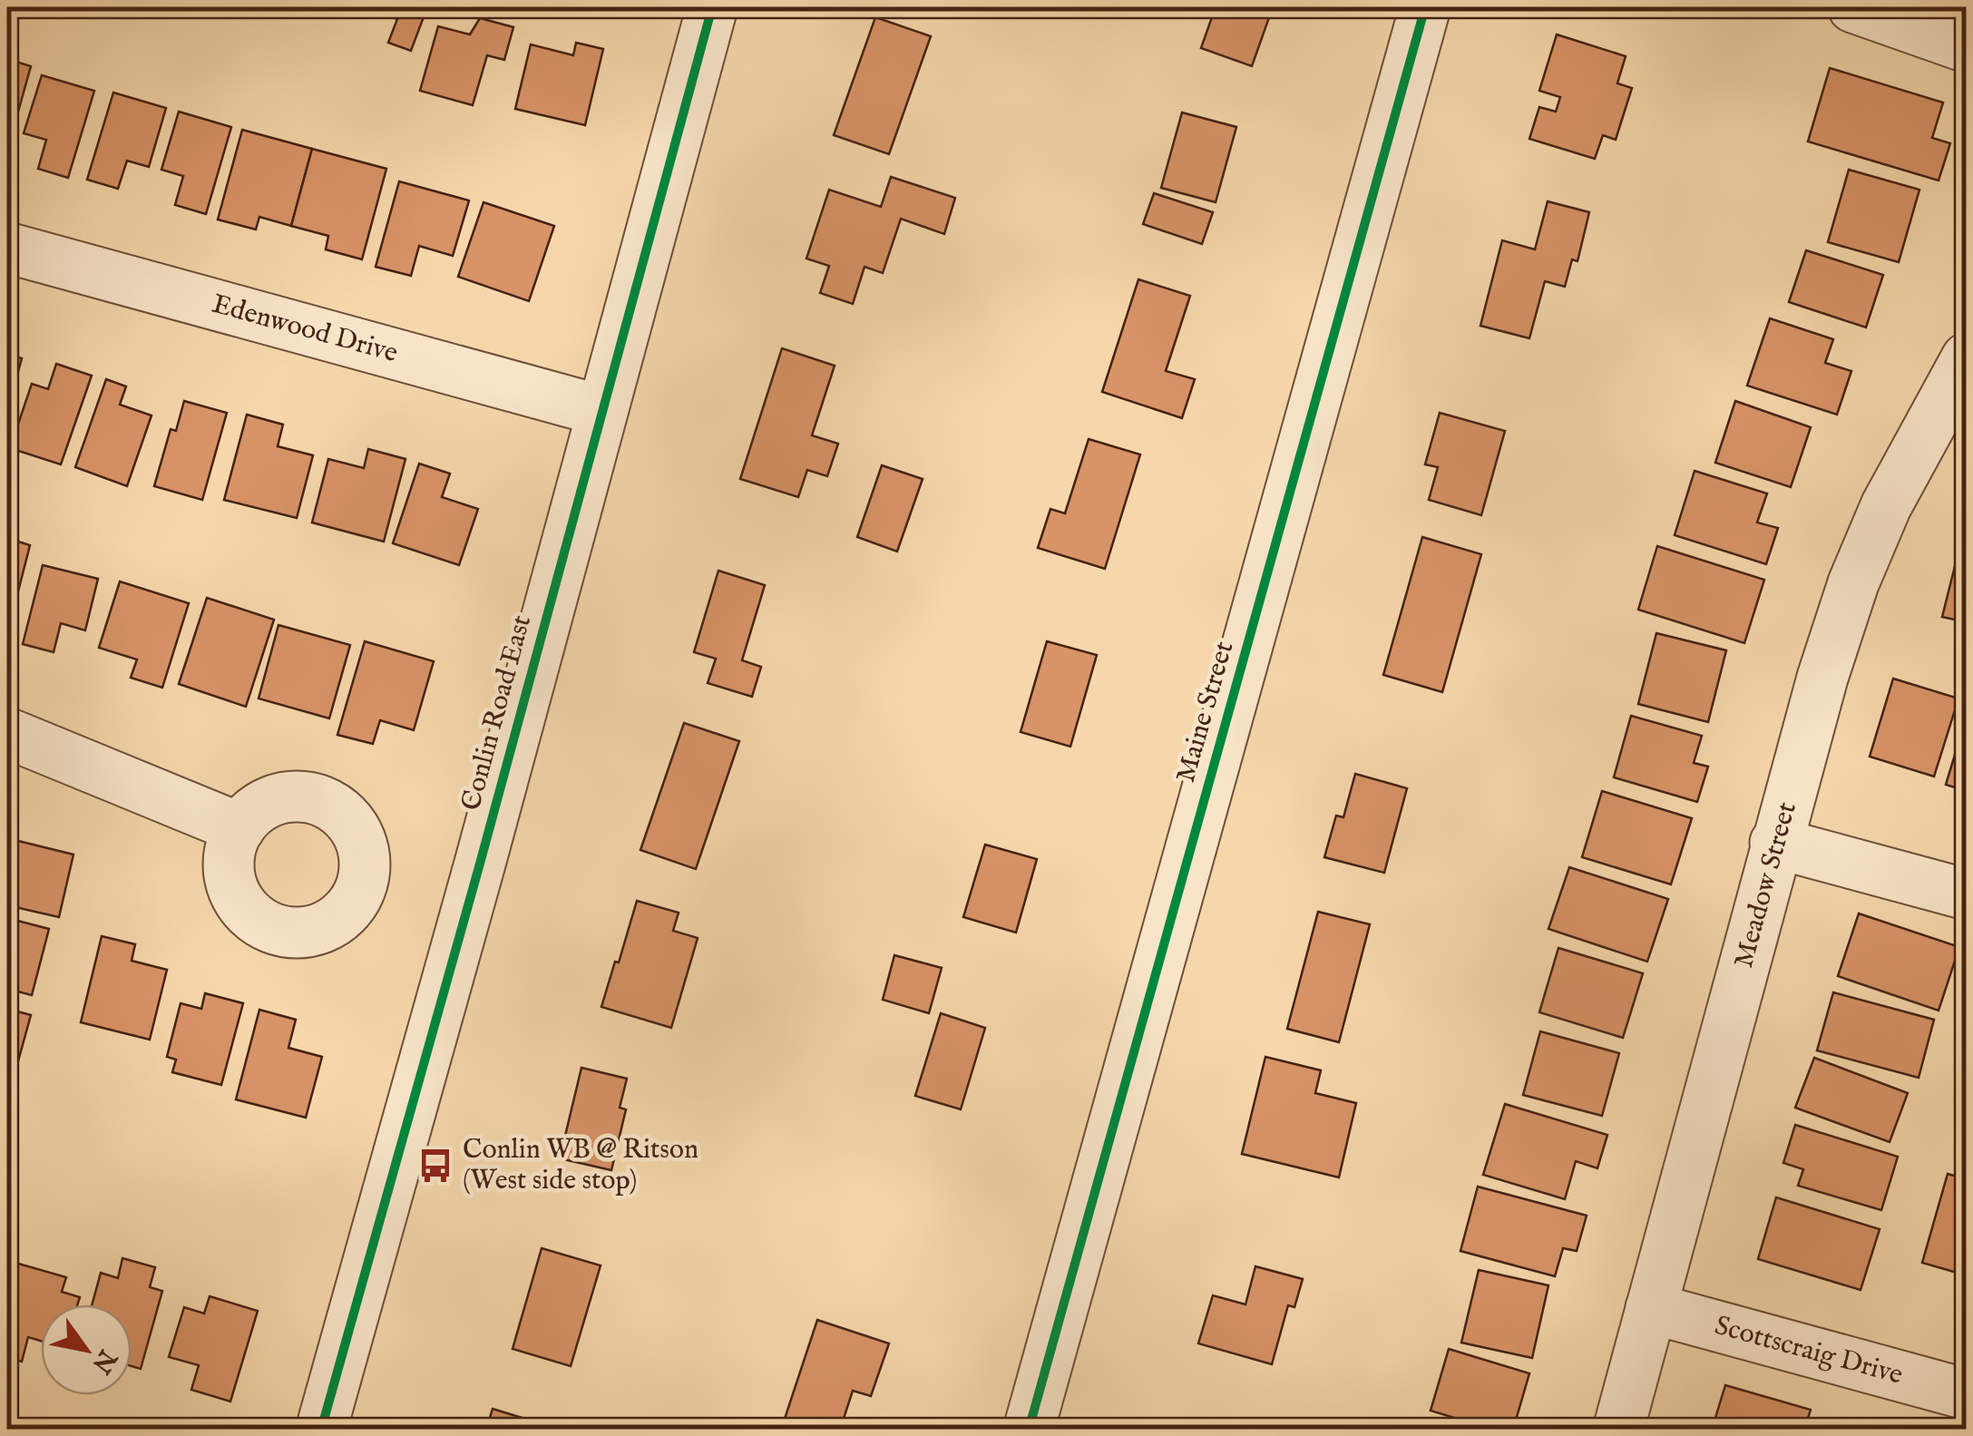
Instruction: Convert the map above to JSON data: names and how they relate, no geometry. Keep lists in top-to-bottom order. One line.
{"streets":{"street":["Edenwood Drive","Maine Street","Conlin Road East","Meadow Street","Scottscraig Drive"]},"crossings":[["Edenwood Drive","Conlin Road East"],["Meadow Street","Scottscraig Drive"]],"places":{"bus stop":["Conlin WB @ Ritson (West side stop)"]},"north":"bottom right"}
